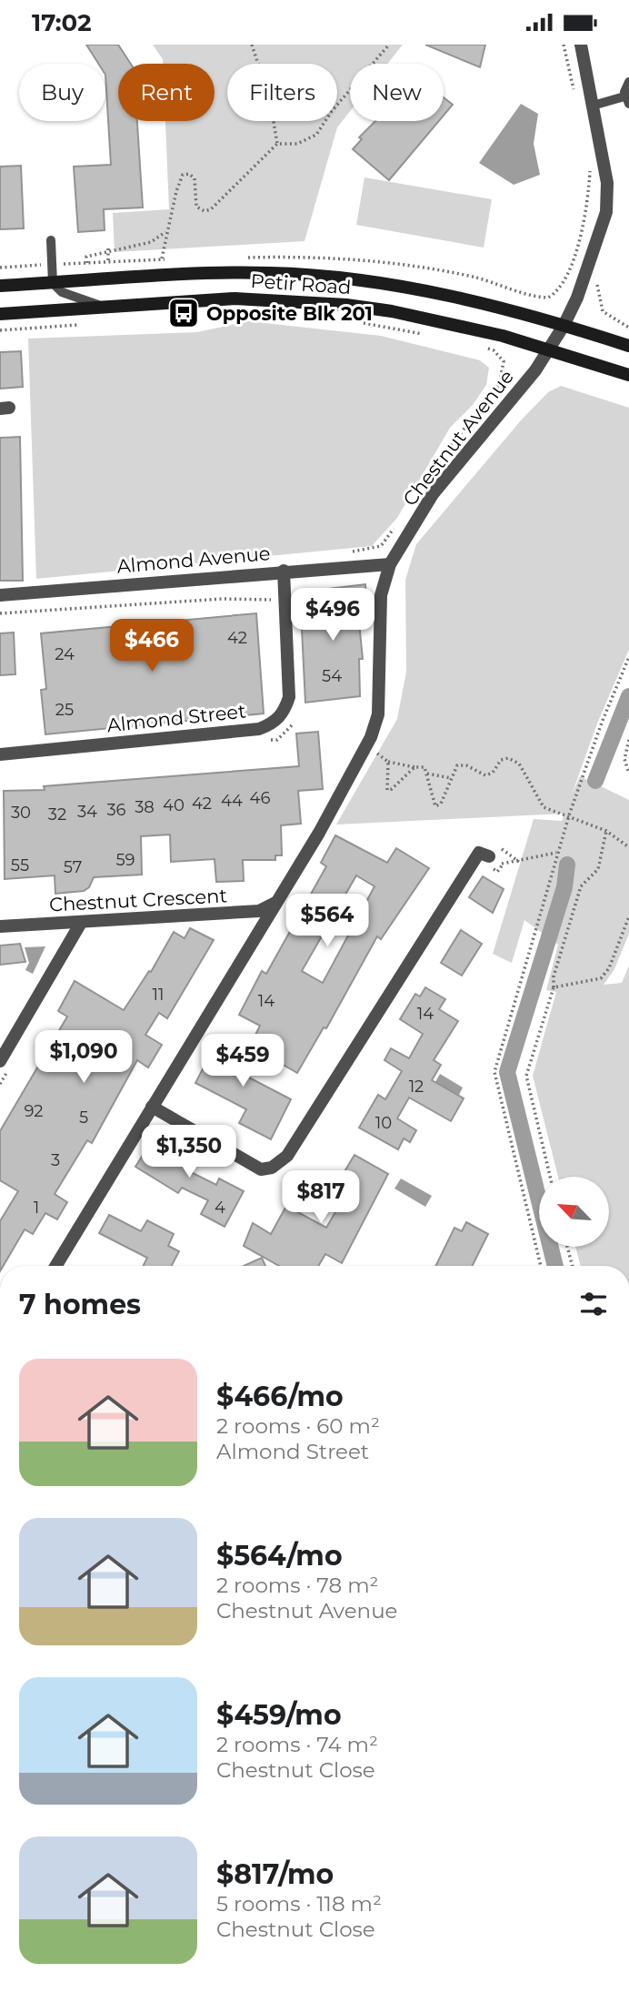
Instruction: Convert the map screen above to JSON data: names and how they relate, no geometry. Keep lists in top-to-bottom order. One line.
{"streets":{"main road":["Petir Road"],"street":["Chestnut Avenue","Almond Avenue","Almond Street","Chestnut Crescent"]},"crossings":[["Petir Road","Chestnut Avenue"],["Chestnut Avenue","Almond Avenue"],["Chestnut Avenue","Chestnut Crescent"],["Almond Avenue","Almond Street"]],"places":{"bus stop":["Opposite Blk 201"]},"house_numbers":["42","24","54","25","46","44","42","40","38","36","34","30","32","59","55","57","11","14","14","12","92","5","10","3","1","4"],"north":"top left","page":{"status":"17:02","chip":["Buy","Rent","Filters","New"],"price":["$496","$466","$564","$1,090","$459","$1,350","$817"],"heading":"7 homes","list":[{"name":"$466/mo","note":"2 rooms · 60 m² · Almond Street"},{"name":"$564/mo","note":"2 rooms · 78 m² · Chestnut Avenue"},{"name":"$459/mo","note":"2 rooms · 74 m² · Chestnut Close"},{"name":"$817/mo","note":"5 rooms · 118 m² · Chestnut Close"}]}}
